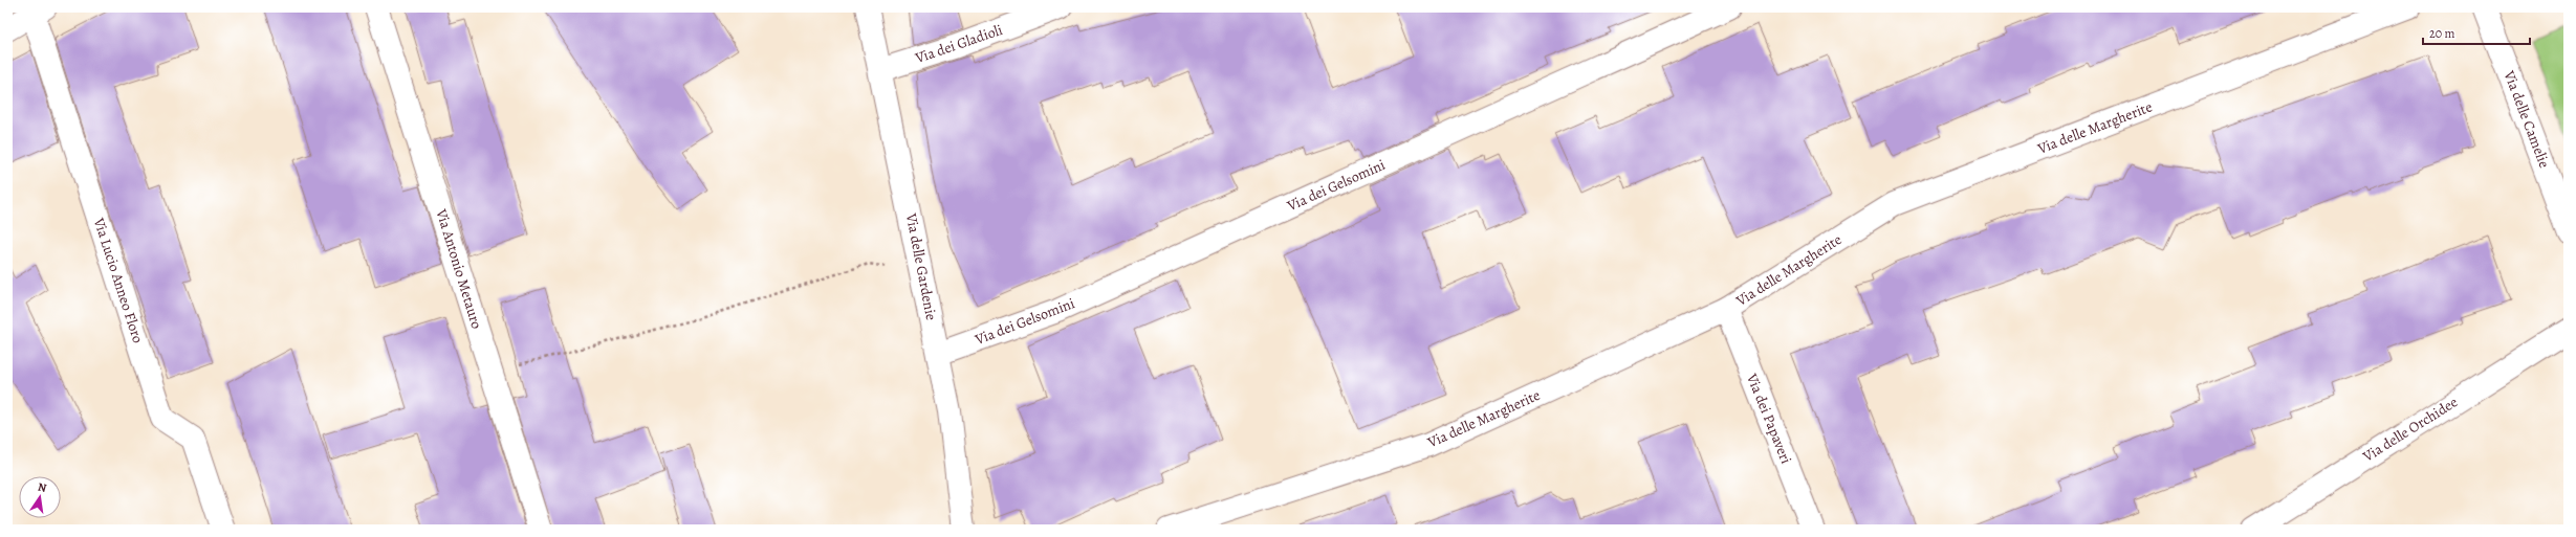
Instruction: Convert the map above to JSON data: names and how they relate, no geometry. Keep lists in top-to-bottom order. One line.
{"streets":{"street":["Via dei Gladioli","Via delle Camelie","Via delle Margherite","Via dei Gelsomini","Via delle Gardenie","Via Antonio Metauro","Via Lucio Anneo Floro","Via dei Papaveri","Via delle Orchidee"]},"crossings":[["Via dei Gladioli","Via delle Gardenie"],["Via delle Margherite","Via dei Papaveri"],["Via dei Gelsomini","Via delle Gardenie"]],"scale_bar":"20 m","north":"top"}
